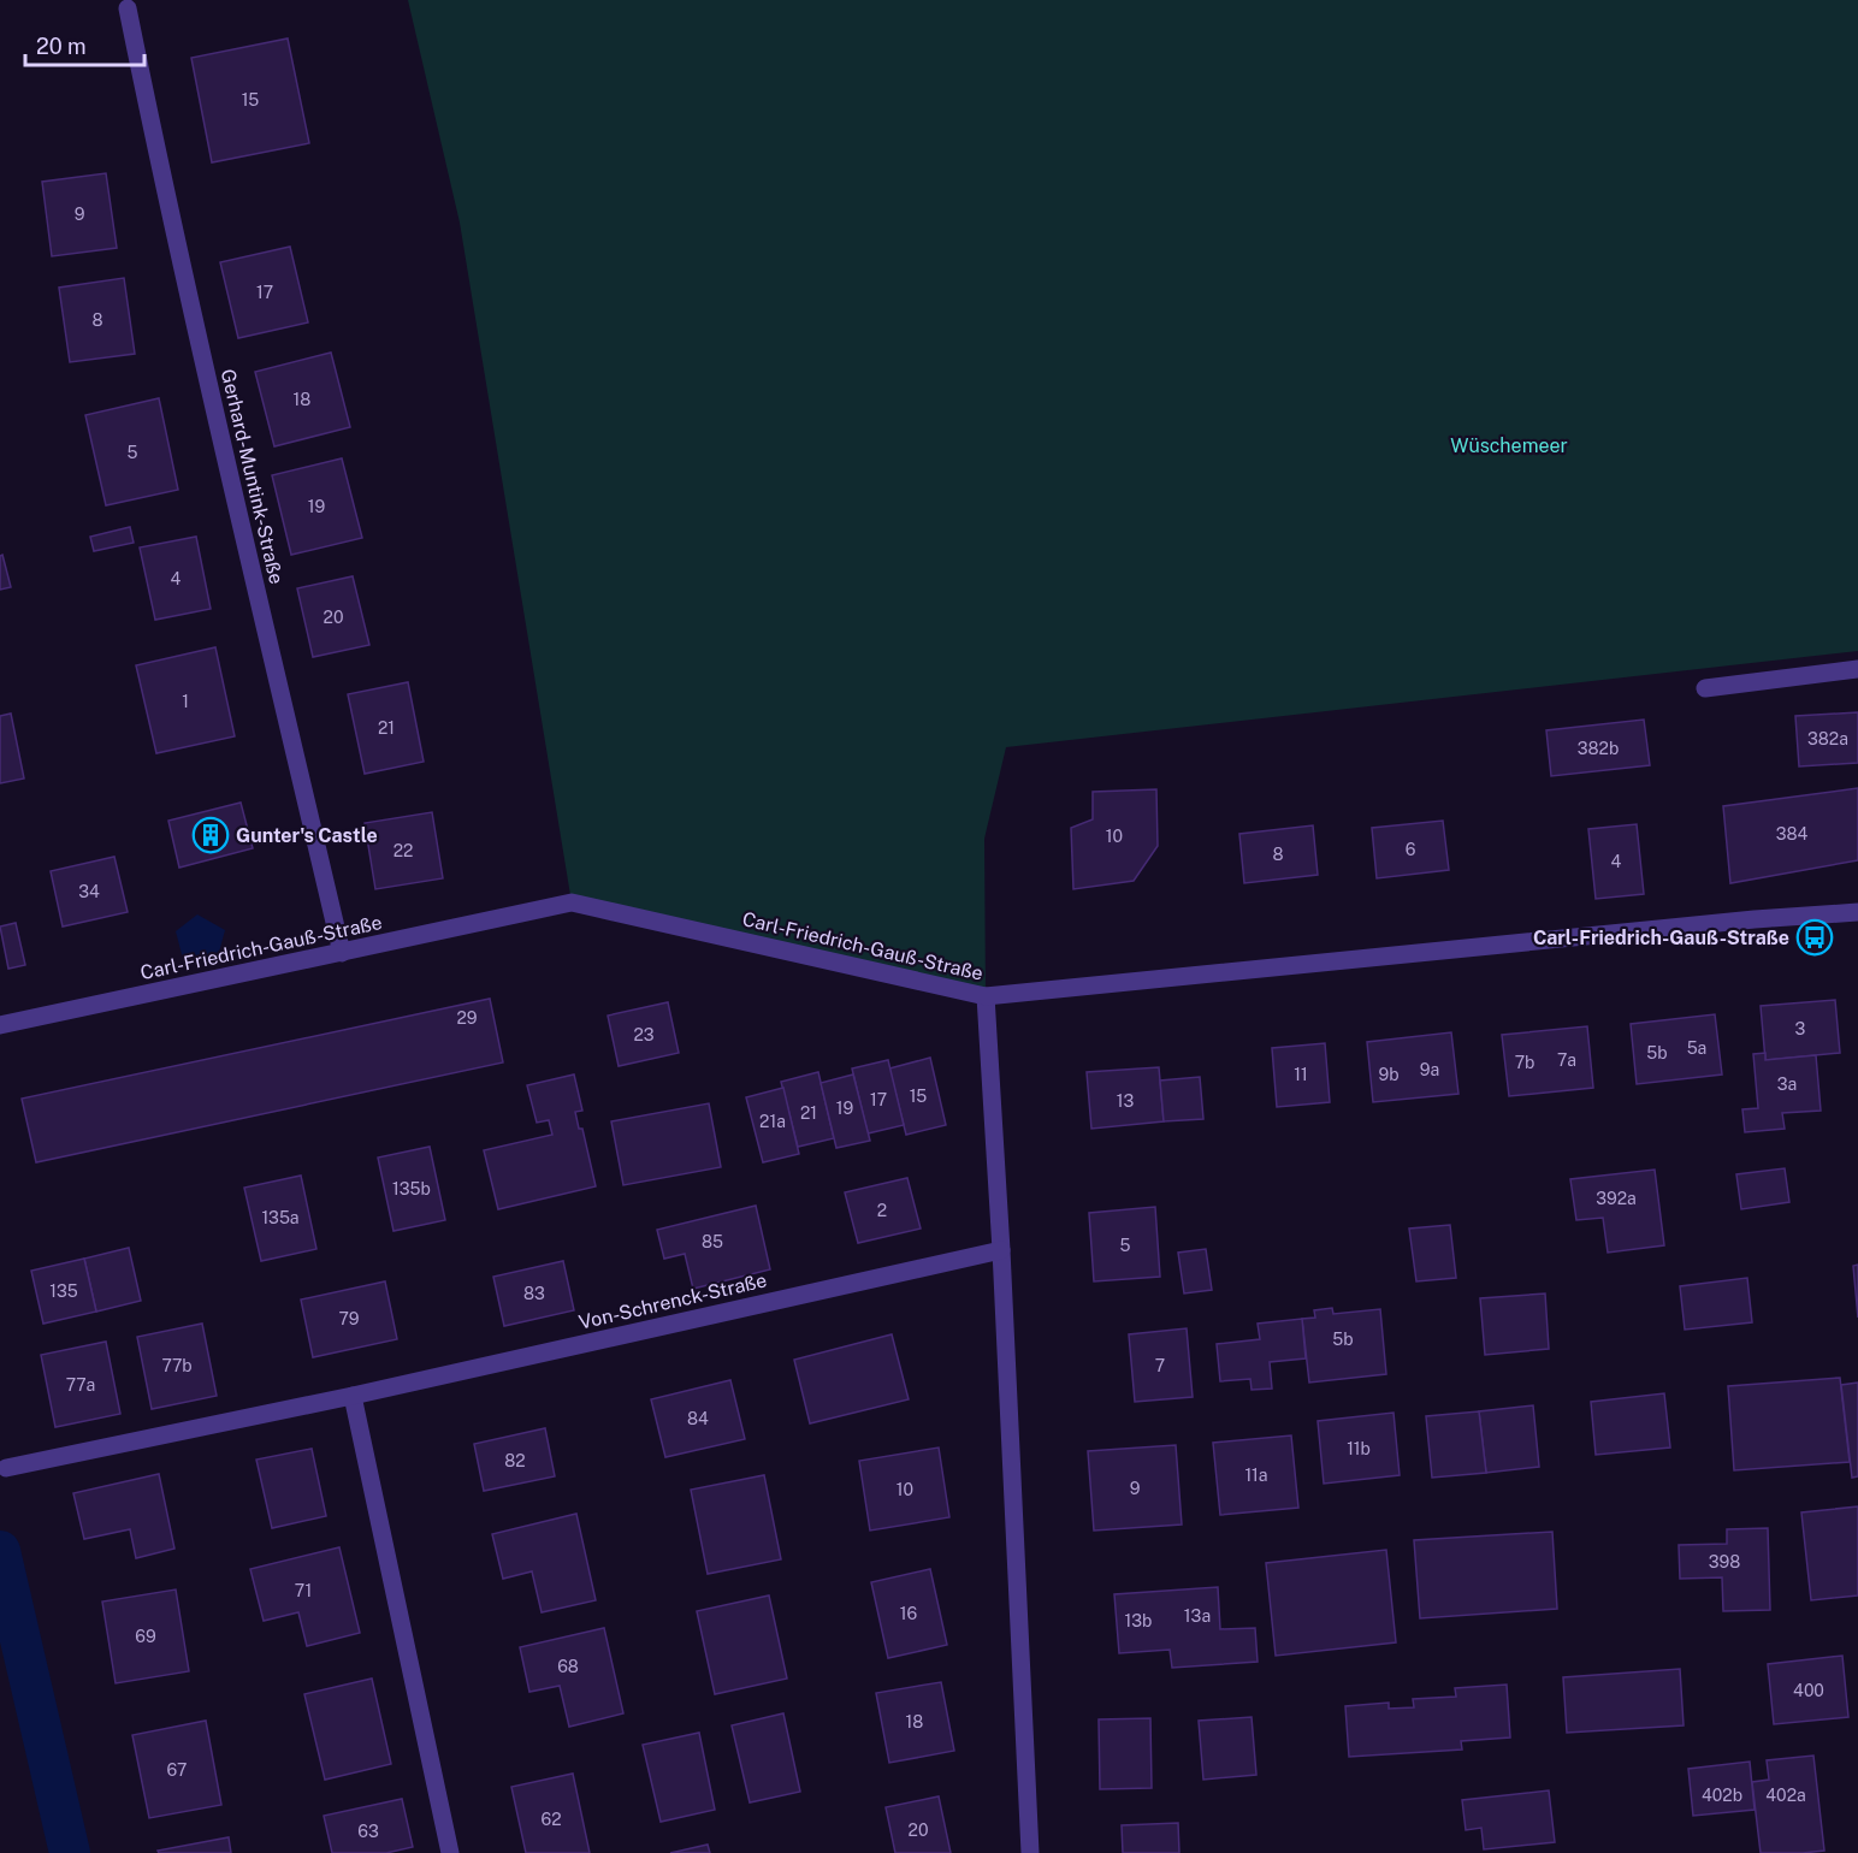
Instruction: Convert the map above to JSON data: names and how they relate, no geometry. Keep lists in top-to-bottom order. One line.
{"streets":{"street":["Gerhard-Muntink-Straße","Carl-Friedrich-Gauß-Straße","Von-Schrenck-Straße"]},"crossings":[["Gerhard-Muntink-Straße","Carl-Friedrich-Gauß-Straße"]],"parks":["Wüschemeer"],"places":{"building":["Gunter's Castle"],"bus stop":["Carl-Friedrich-Gauß-Straße"]},"house_numbers":["15","9","17","8","18","5","19","4","20","1","21","382a","382b","384","10","6","22","8","4","34","29","3","23","5a","5b","7a","7b","9a","11","9b","3a","15","17","13","19","21","21a","135b","392a","2","135a","85","5","135","83","79","5b","77b","7","77a","84","11b","82","11a","9","10","398","71","16","13a","13b","69","68","400","18","67","402b","402a","62","20","63"],"scale_bar":"20 m"}
